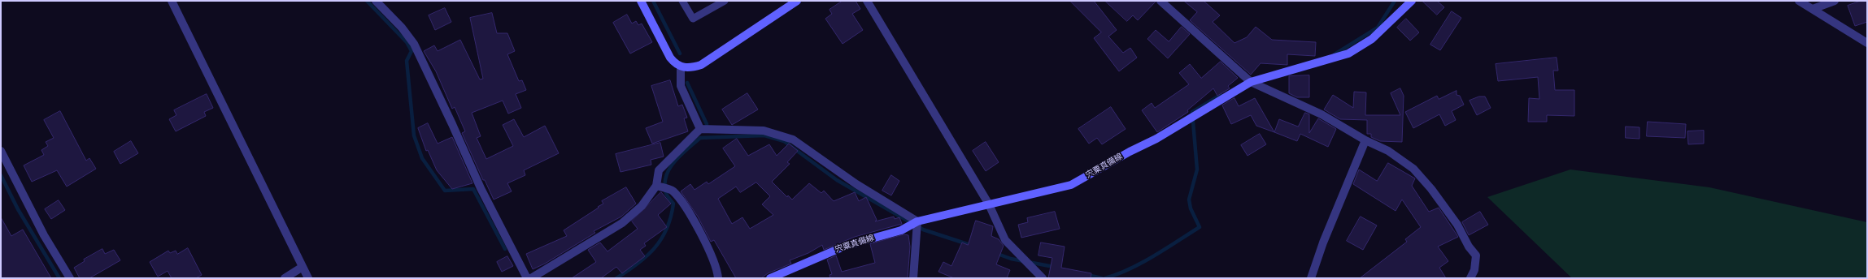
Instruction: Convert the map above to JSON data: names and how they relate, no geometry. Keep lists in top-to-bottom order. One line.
{"streets":{"main road":["宍粟真備線"]}}
